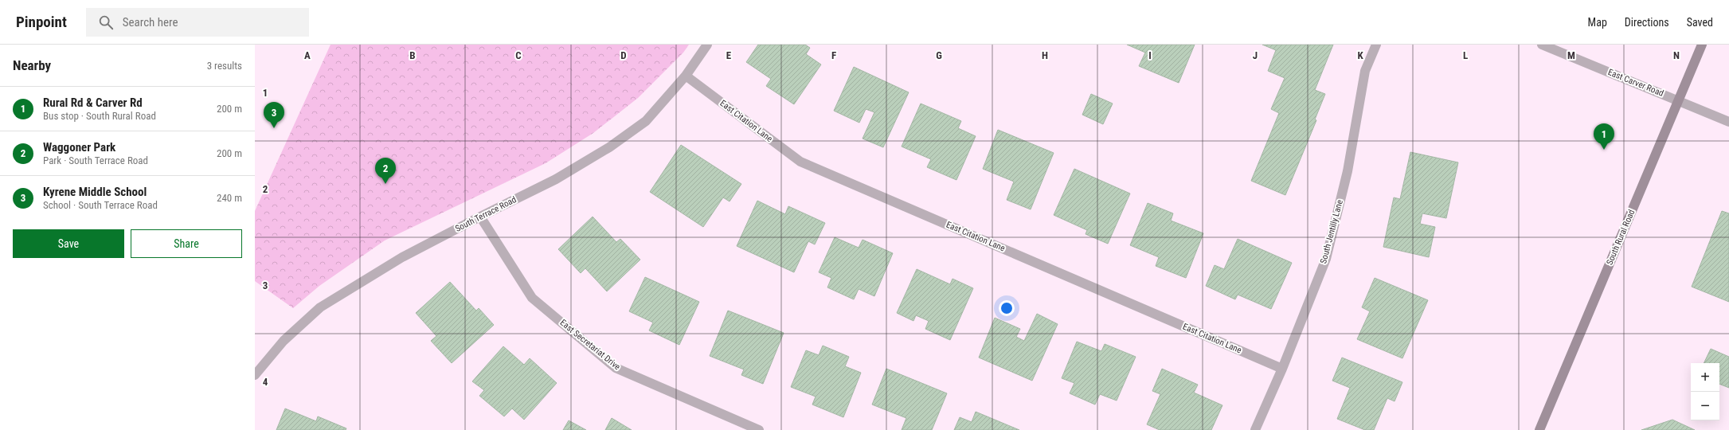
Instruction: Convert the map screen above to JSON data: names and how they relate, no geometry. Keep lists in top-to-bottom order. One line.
{"streets":{"main road":["South Rural Road"],"street":["East Carver Road","East Citation Lane","South Terrace Road","South Jentilly Lane","East Secretariat Drive"]},"crossings":[["East Carver Road","South Rural Road"],["East Citation Lane","South Terrace Road"],["East Citation Lane","South Jentilly Lane"],["South Terrace Road","East Secretariat Drive"]],"page":{"header":"Pinpoint","search":"Search here","nav":["Map","Directions","Saved"],"heading":["Nearby","3 results"],"list":[{"mark":"1","name":"Rural Rd & Carver Rd","note":"Bus stop · South Rural Road","value":"200 m"},{"mark":"2","name":"Waggoner Park","note":"Park · South Terrace Road","value":"200 m"},{"mark":"3","name":"Kyrene Middle School","note":"School · South Terrace Road","value":"240 m"}],"pins":["3","1","2"],"buttons":["Save","Share"],"map_buttons":["+","−"]},"grid":{"columns":["A","B","C","D","E","F","G","H","I","J","K","L","M","N"],"rows":["1","2","3","4"]}}
